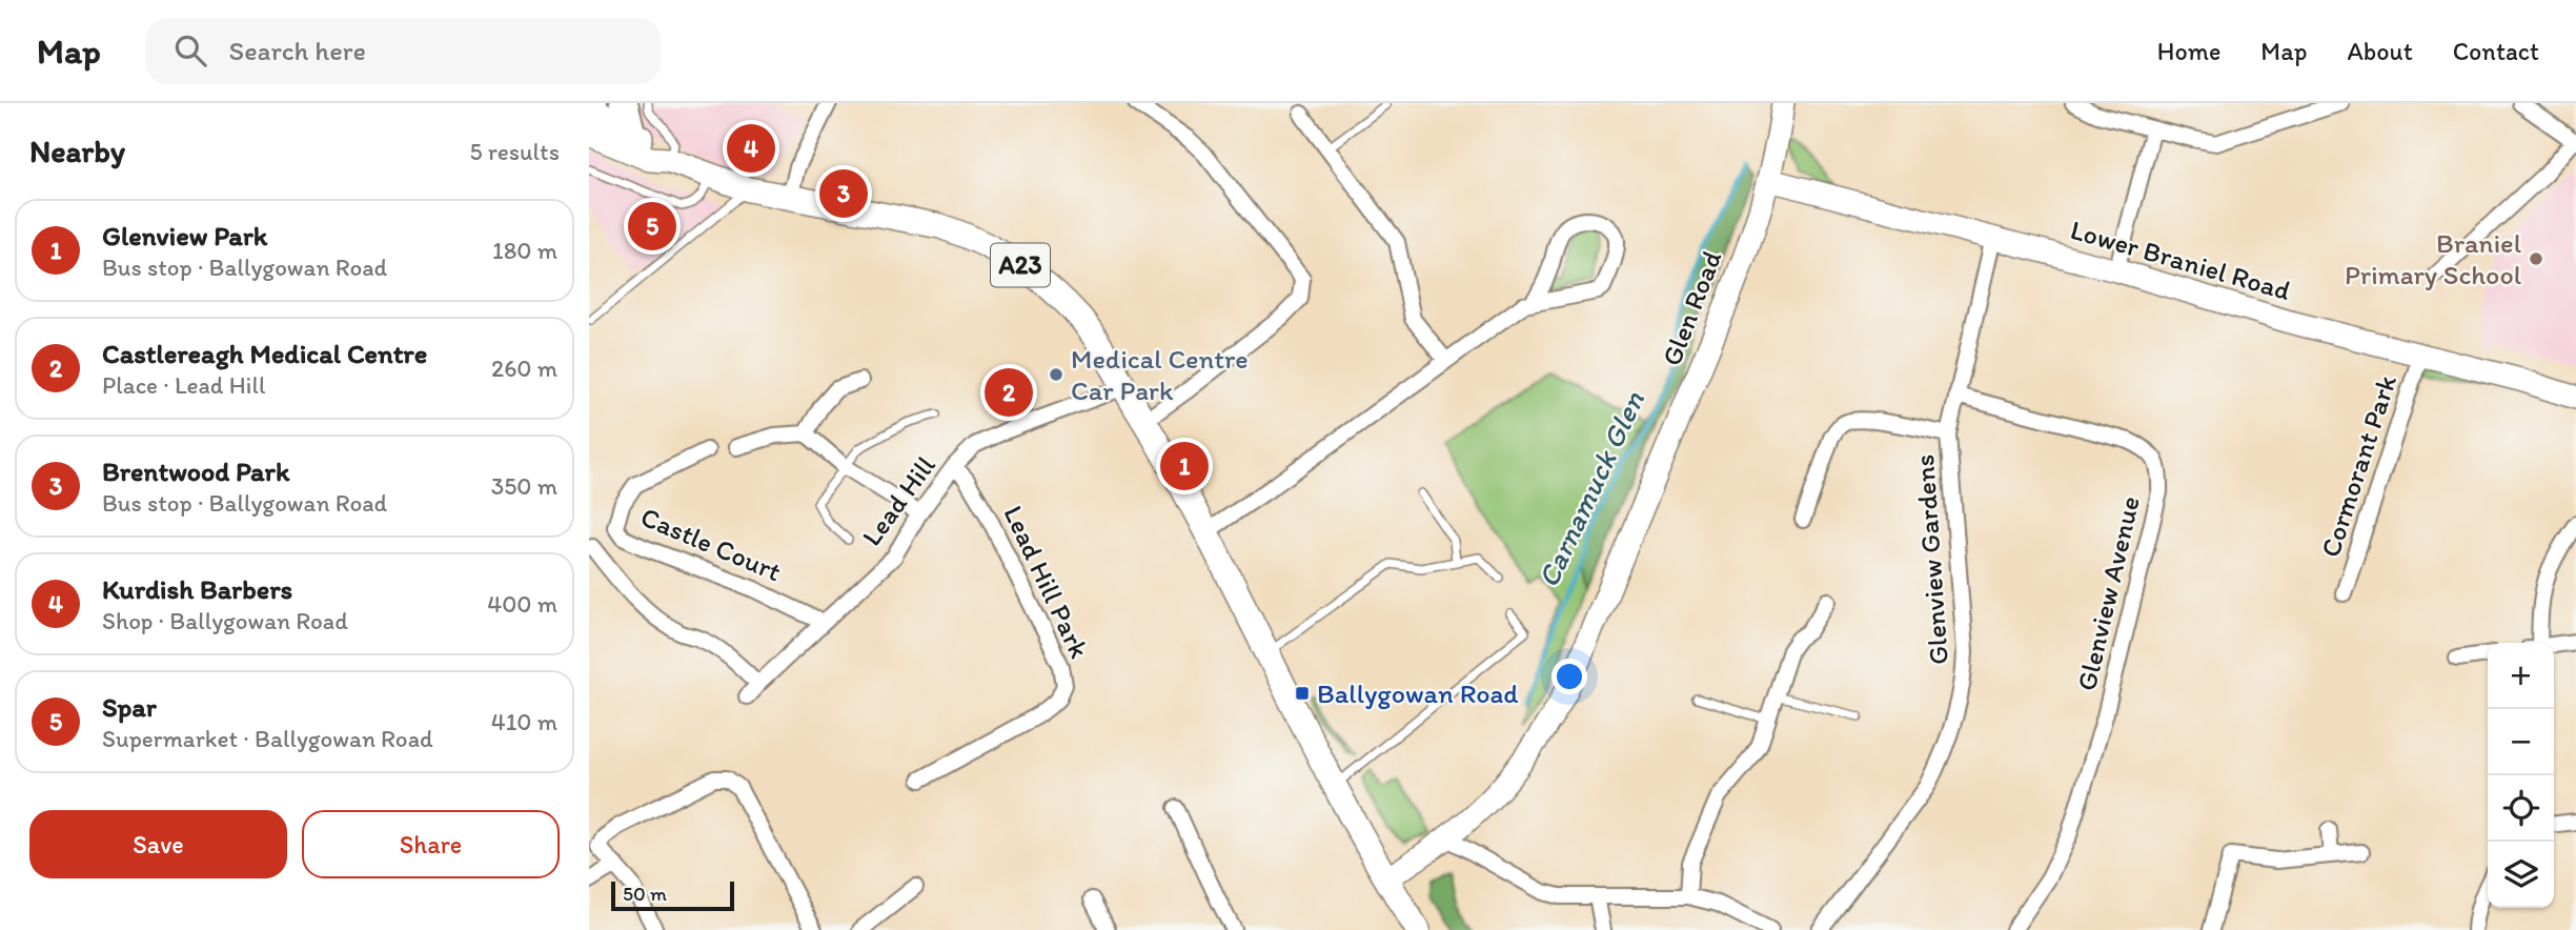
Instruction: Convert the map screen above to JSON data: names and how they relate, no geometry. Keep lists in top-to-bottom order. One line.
{"streets":{"main road":["A23"],"street":["Lower Braniel Road","Glen Road","Cormorant Park","Lead Hill","Castle Court","Glenview Gardens","Lead Hill Park","Glenview Avenue"]},"crossings":[["Lower Braniel Road","Glen Road"],["Lower Braniel Road","Cormorant Park"],["Lower Braniel Road","Glenview Gardens"],["A23","Glen Road"],["A23","Lead Hill"],["Lead Hill","Castle Court"],["Lead Hill","Lead Hill Park"],["Glenview Gardens","Glenview Avenue"]],"water":["Carnamuck Glen"],"places":{"other":["Braniel Primary School","Medical Centre Car Park"],"transit":["Ballygowan Road"]},"scale_bar":"50 m","page":{"header":"Map","search":"Search here","nav":["Home","Map","About","Contact"],"heading":["Nearby","5 results"],"pins":["4","3","5","2","1"],"list":[{"mark":"1","name":"Glenview Park","note":"Bus stop · Ballygowan Road","value":"180 m"},{"mark":"2","name":"Castlereagh Medical Centre","note":"Place · Lead Hill","value":"260 m"},{"mark":"3","name":"Brentwood Park","note":"Bus stop · Ballygowan Road","value":"350 m"},{"mark":"4","name":"Kurdish Barbers","note":"Shop · Ballygowan Road","value":"400 m"},{"mark":"5","name":"Spar","note":"Supermarket · Ballygowan Road","value":"410 m"}],"map_buttons":["+","−"],"buttons":["Save","Share"],"scale":"50 m"}}
